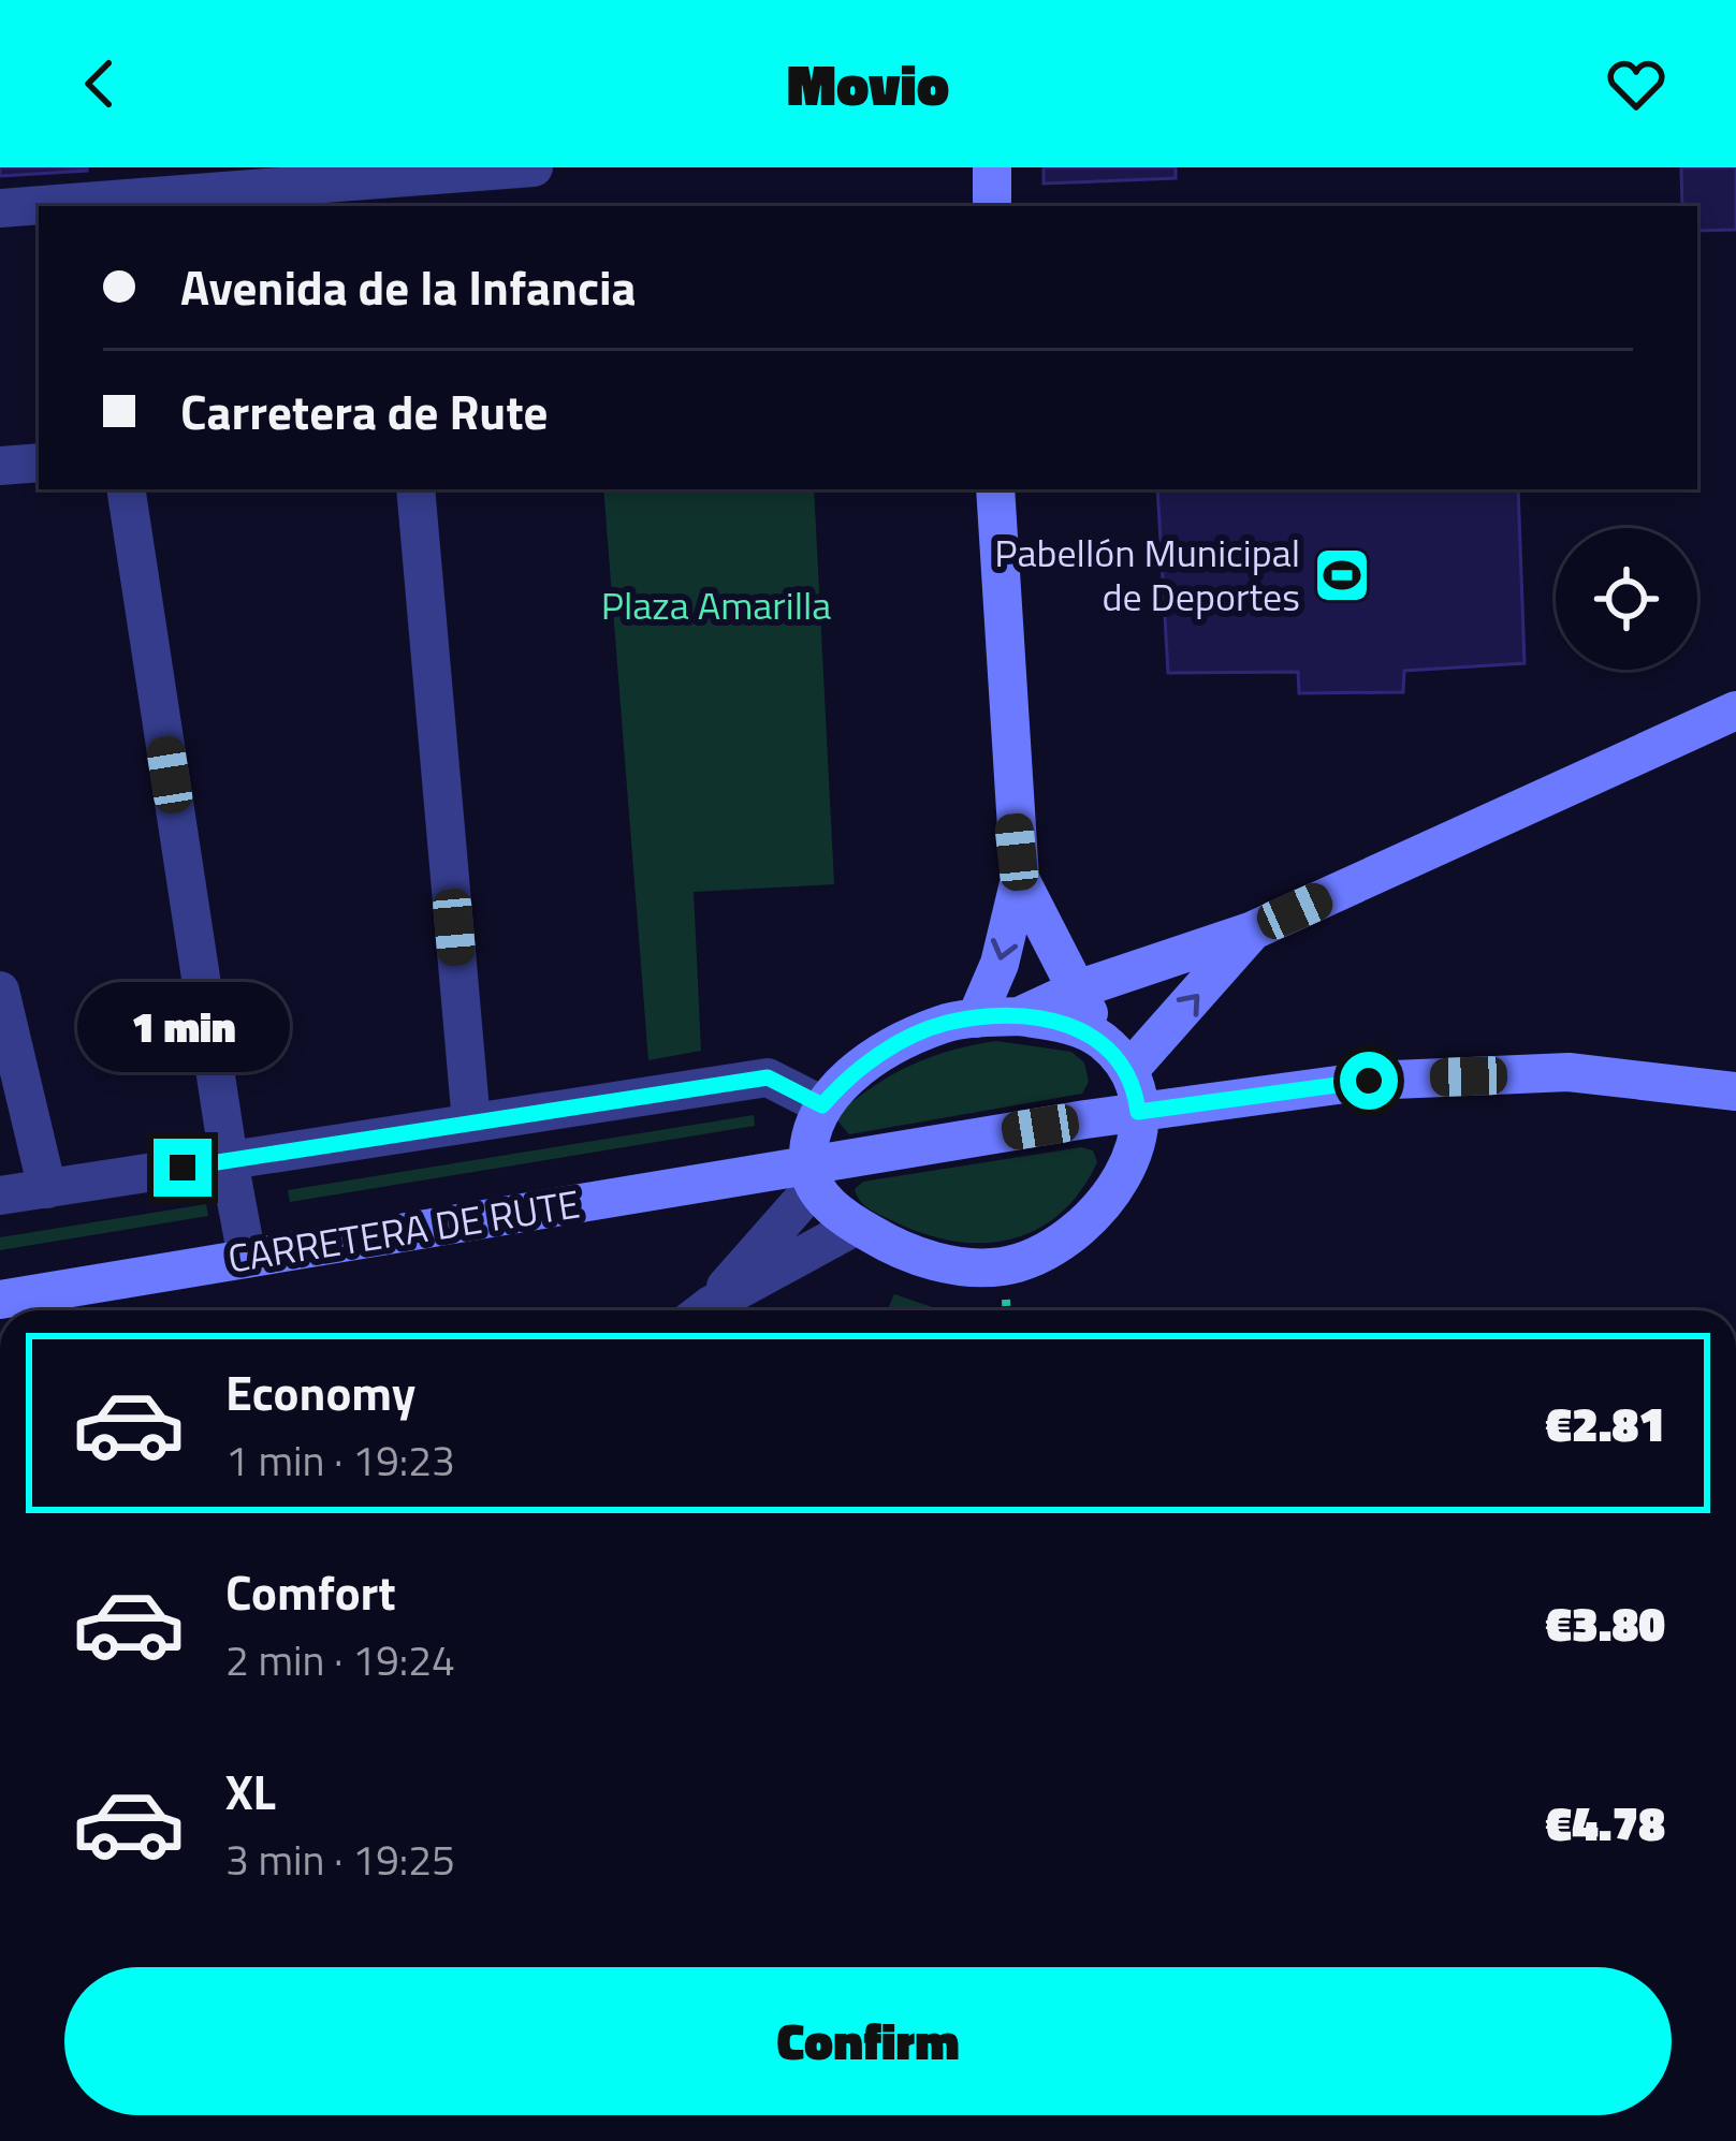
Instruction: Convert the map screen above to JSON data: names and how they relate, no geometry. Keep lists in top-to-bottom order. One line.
{"streets":{"street":["CARRETERA DE RUTE"]},"parks":["Plaza Amarilla"],"places":{"sports":["Pabellón Municipal de Deportes"]},"page":{"header":"Movio","banner":["Avenida de la Infancia","Carretera de Rute"],"bubble":"1 min","list":[{"name":"Economy","note":"1 min · 19:23","value":"€2.81"},{"name":"Comfort","note":"2 min · 19:24","value":"€3.80"},{"name":"XL","note":"3 min · 19:25","value":"€4.78"}],"buttons":"Confirm"}}
